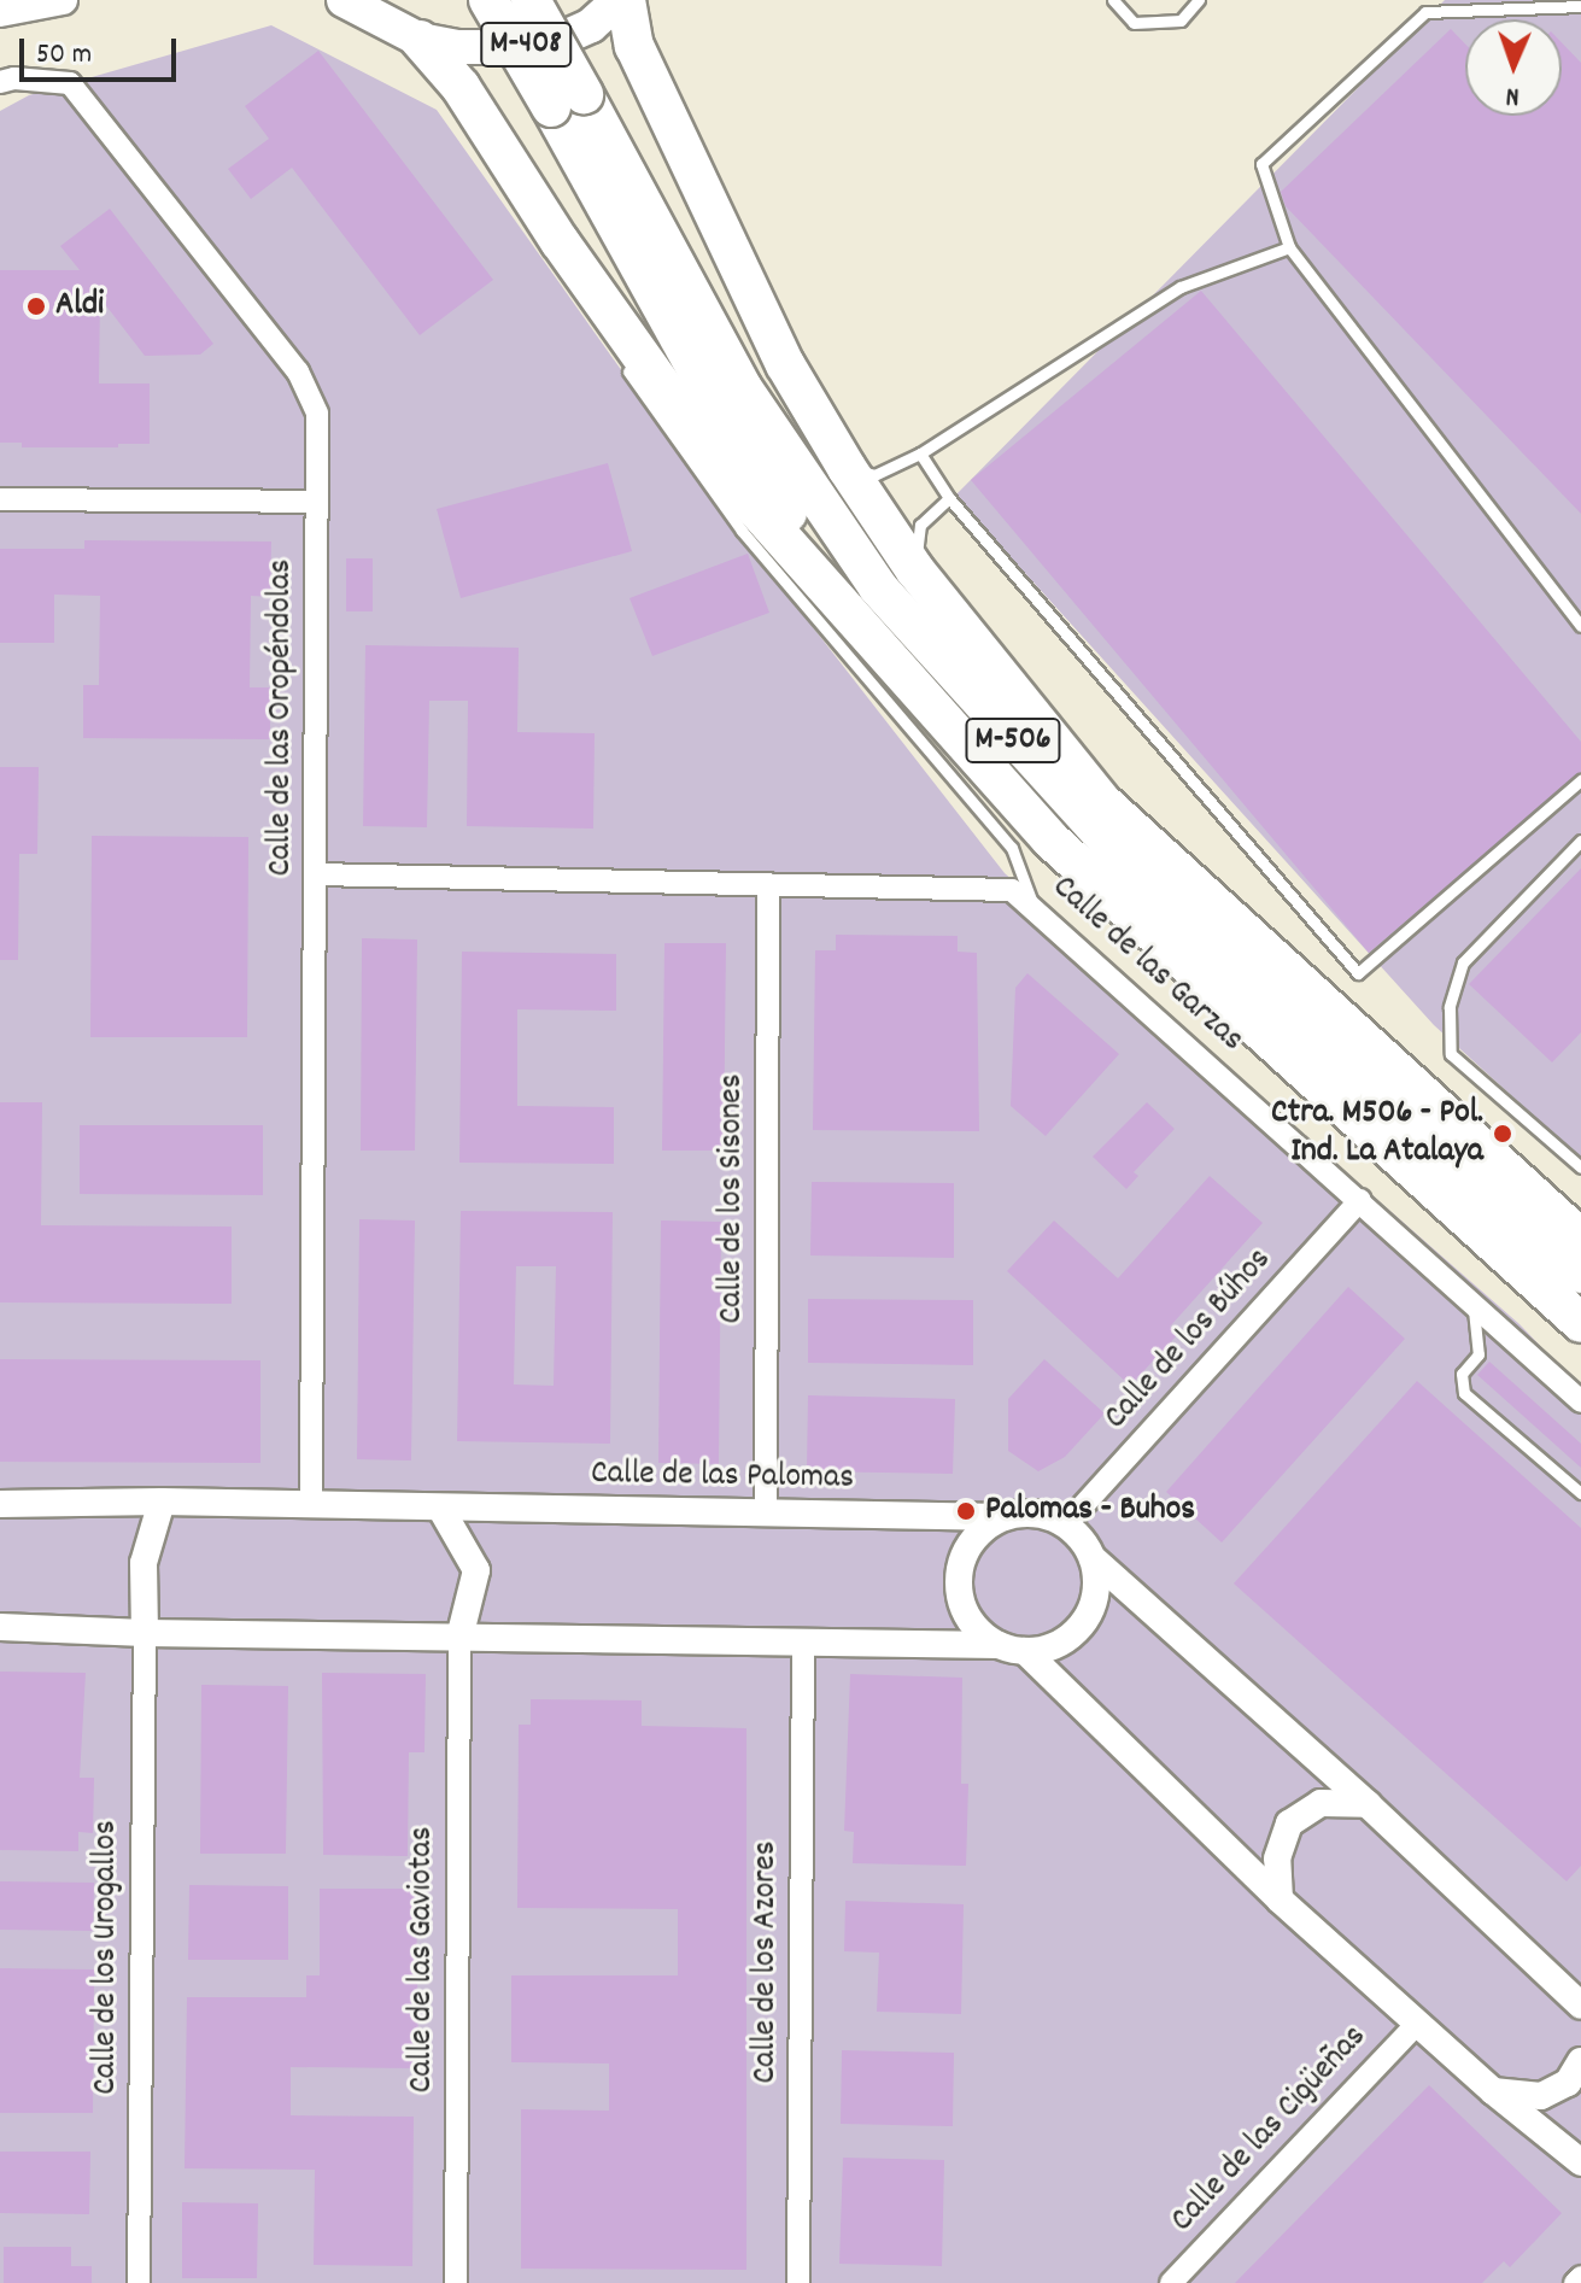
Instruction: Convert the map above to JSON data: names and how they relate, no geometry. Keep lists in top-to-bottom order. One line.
{"streets":{"highway":["M-506"],"main road":["M-408"],"street":["Calle de las Oropéndolas","Calle de las Garzas","Calle de los Sisones","Calle de los Búhos","Calle de las Palomas","Calle de los Urogallos","Calle de las Gaviotas","Calle de los Azores","Calle de las Cigüeñas"]},"crossings":[["Calle de las Oropéndolas","Calle de las Garzas"],["Calle de las Oropéndolas","Calle de las Palomas"],["Calle de las Garzas","Calle de los Sisones"],["Calle de las Garzas","Calle de los Búhos"],["Calle de los Sisones","Calle de las Palomas"],["Calle de los Búhos","Calle de las Palomas"]],"places":["Aldi","Ctra. M506 - Pol. Ind. La Atalaya","Palomas - Buhos"],"scale_bar":"50 m","north":"bottom"}
